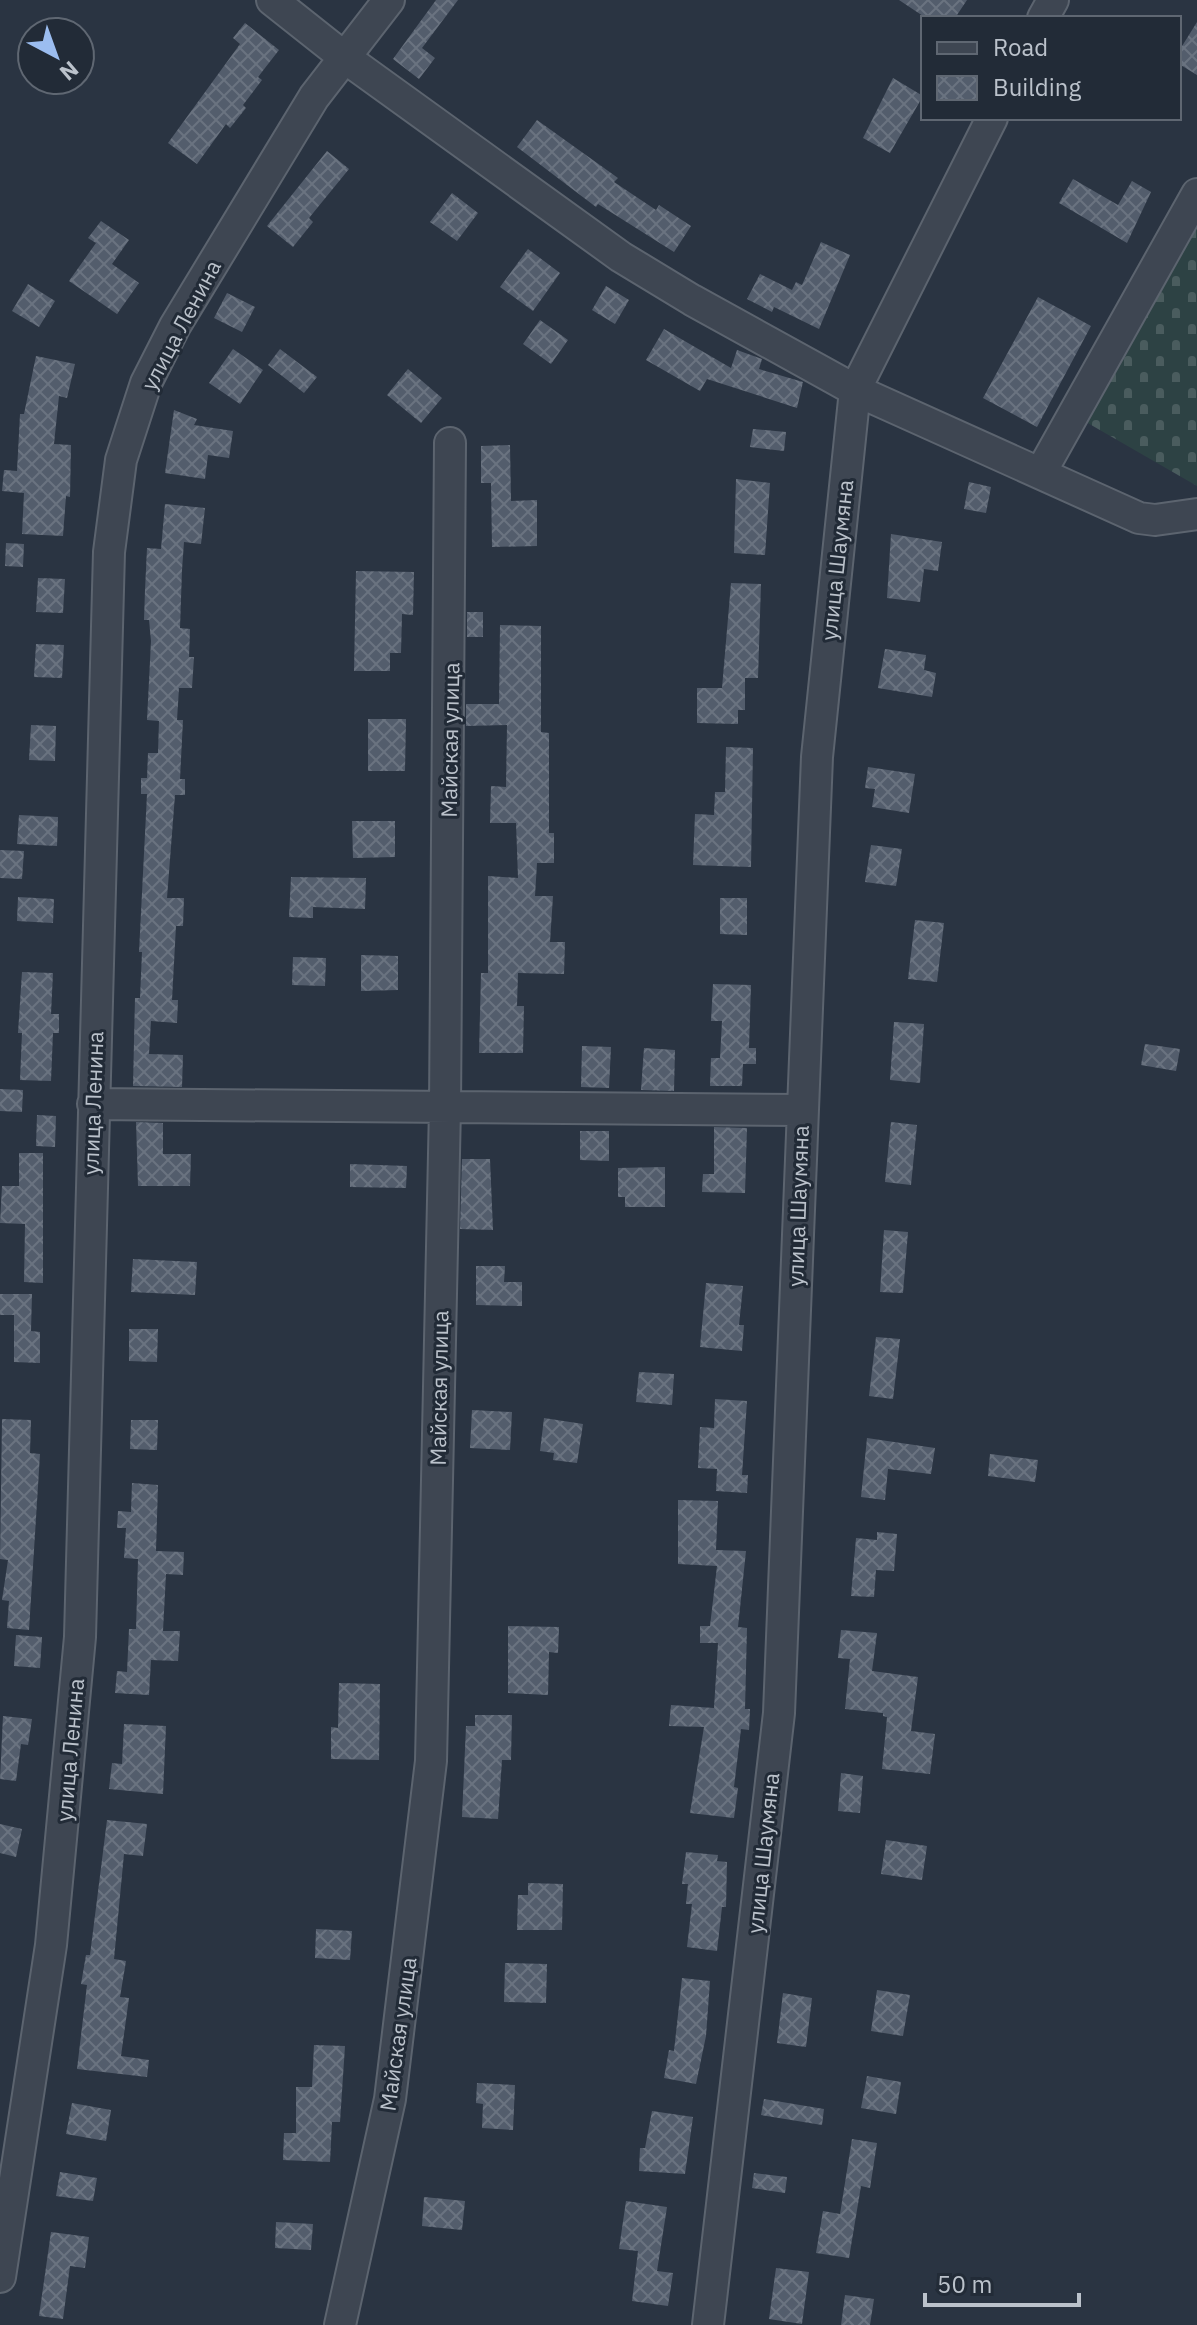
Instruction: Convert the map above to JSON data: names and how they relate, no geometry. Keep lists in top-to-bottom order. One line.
{"streets":{"street":["улица Ленина","улица Шаумяна","Майская улица"]},"legend":["Road","Building"],"scale_bar":"50 m","north":"bottom right"}
